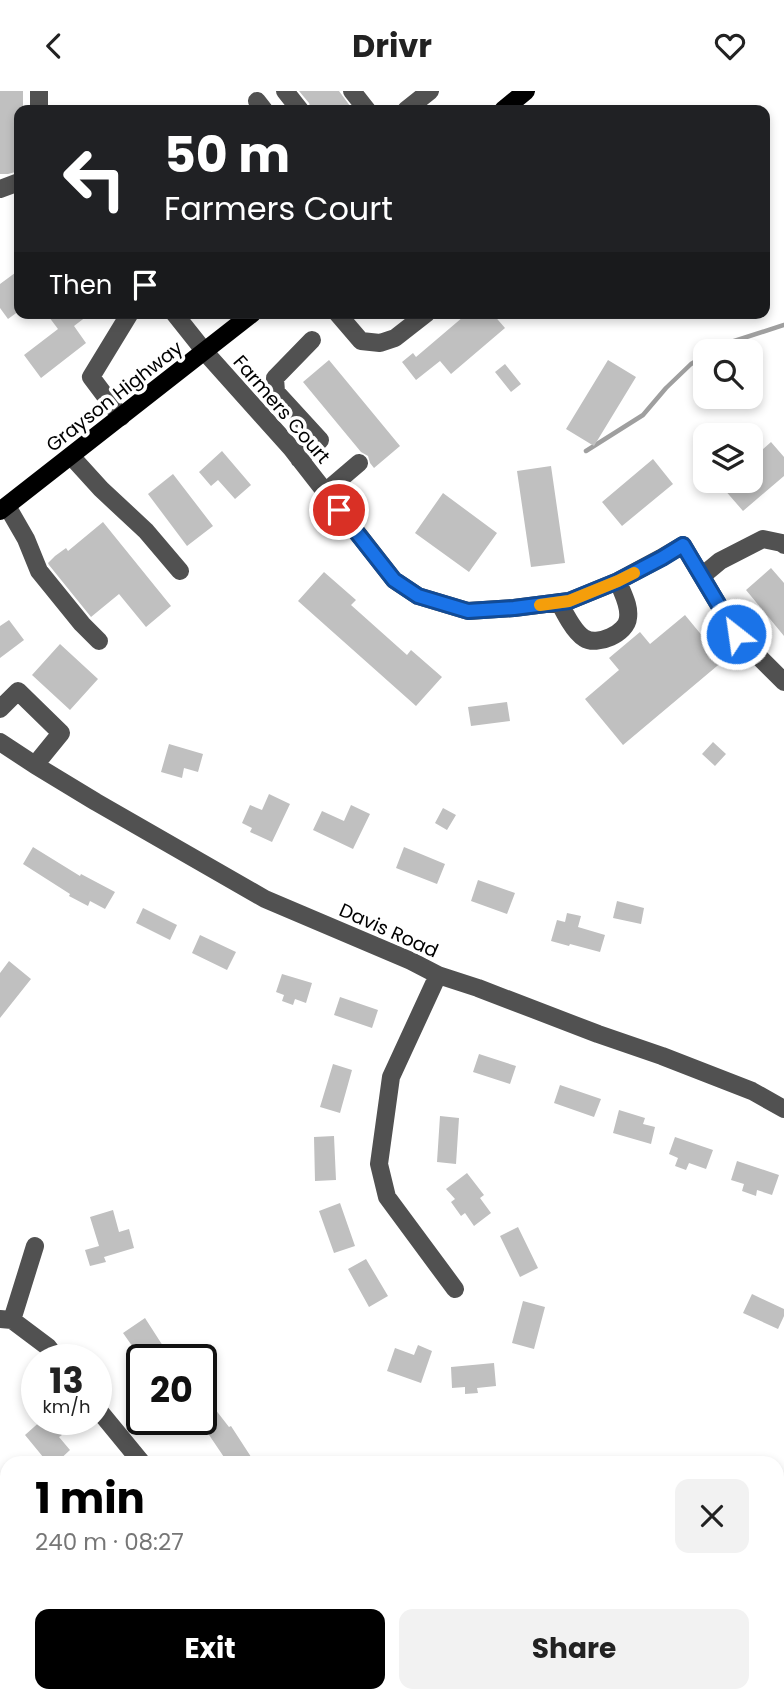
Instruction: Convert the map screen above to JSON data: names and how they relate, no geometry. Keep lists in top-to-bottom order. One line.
{"streets":{"main road":["Grayson Highway"],"street":["Farmers Court","Davis Road"]},"crossings":[["Grayson Highway","Farmers Court"]],"page":{"header":"Drivr","turn":["50 m","Farmers Court"],"then":"Then","speed":"13 km/h","limit":"20","heading":["1 min","240 m · 08:27"],"buttons":["Exit","Share"]}}
